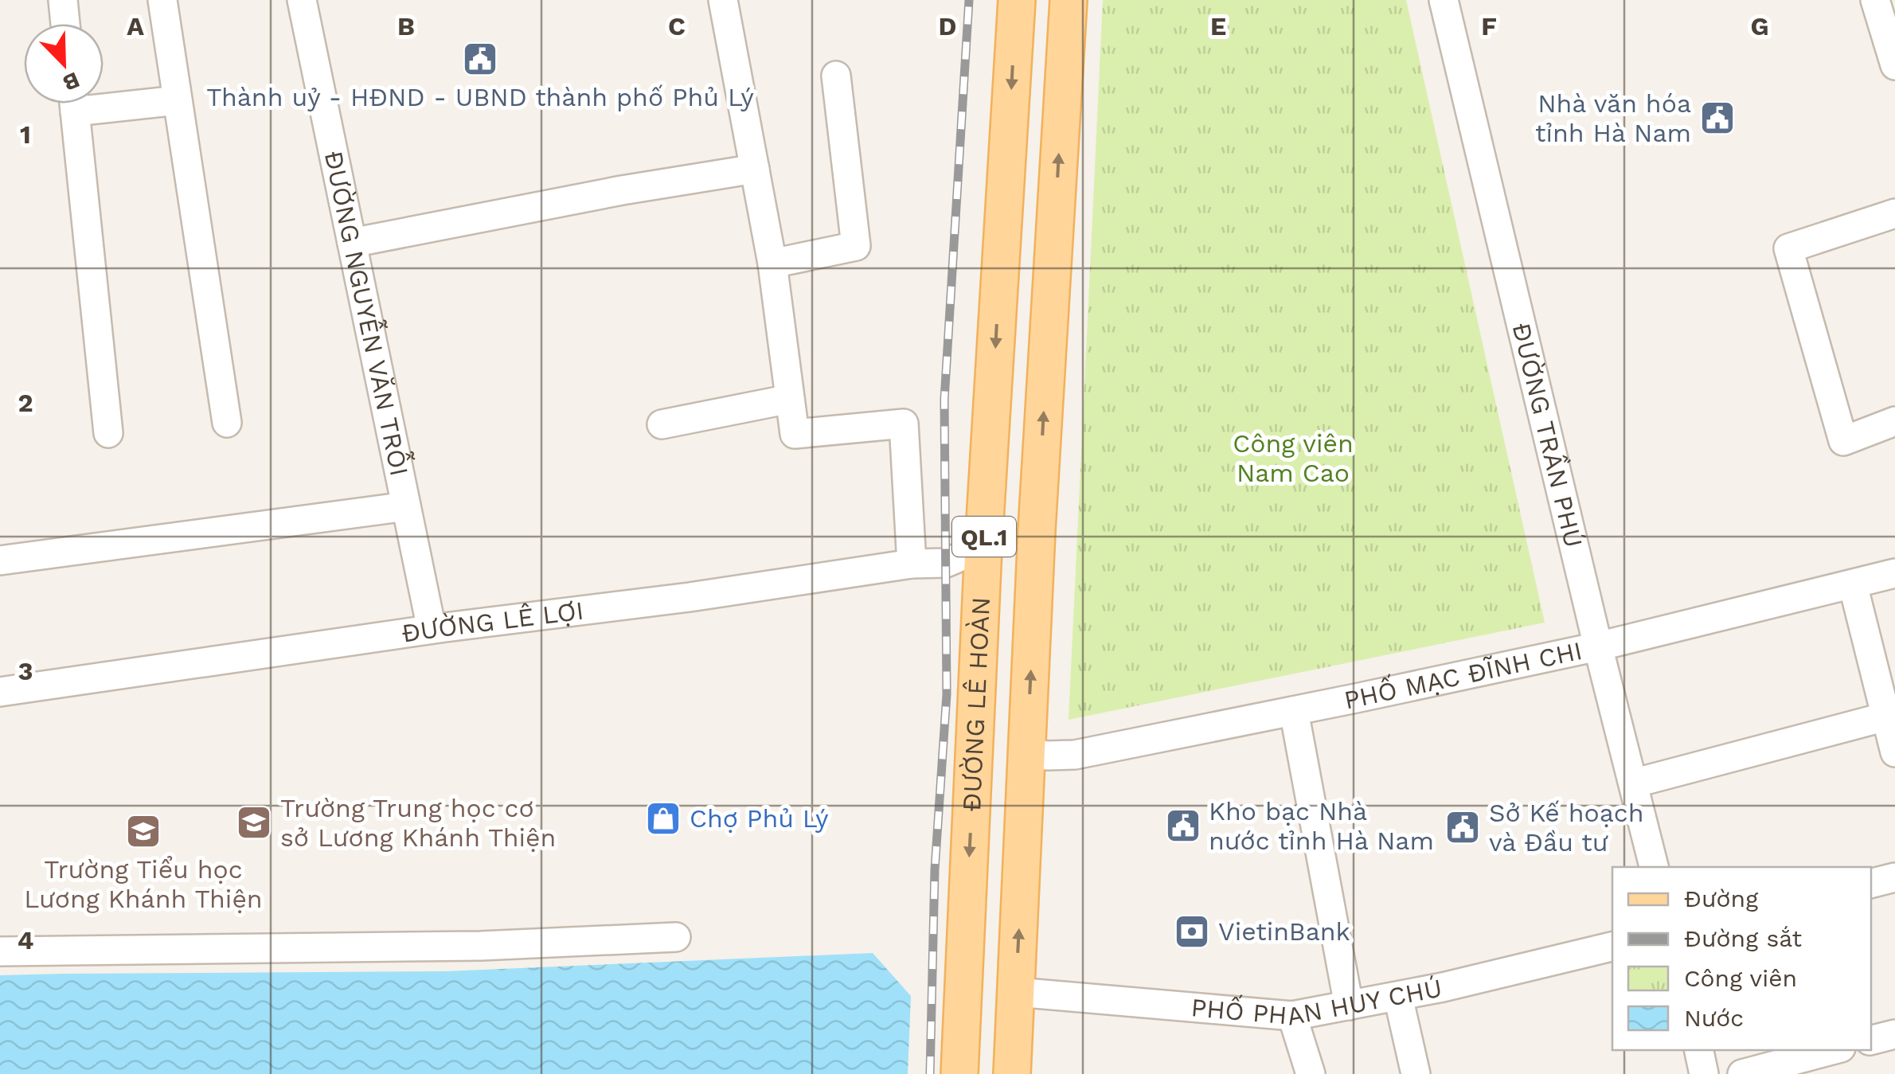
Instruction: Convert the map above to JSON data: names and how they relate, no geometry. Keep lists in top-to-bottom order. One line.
{"streets":{"main road":["QL.1","ĐƯỜNG LÊ HOÀN"],"street":["ĐƯỜNG NGUYỄN VĂN TRỖI","ĐƯỜNG TRẦN PHÚ","ĐƯỜNG LÊ LỢI","PHỐ MẠC ĐĨNH CHI","PHỐ PHAN HUY CHÚ"]},"crossings":[["ĐƯỜNG NGUYỄN VĂN TRỖI","ĐƯỜNG LÊ LỢI"],["ĐƯỜNG TRẦN PHÚ","PHỐ MẠC ĐĨNH CHI"],["ĐƯỜNG LÊ LỢI","ĐƯỜNG LÊ HOÀN"],["PHỐ MẠC ĐĨNH CHI","ĐƯỜNG LÊ HOÀN"],["ĐƯỜNG LÊ HOÀN","PHỐ PHAN HUY CHÚ"]],"parks":["Công viên Nam Cao"],"places":{"public building":["Thành uỷ - HĐND - UBND thành phố Phủ Lý","Nhà văn hóa tỉnh Hà Nam","Kho bạc Nhà nước tỉnh Hà Nam","Sở Kế hoạch và Đầu tư"],"shop":["Chợ Phủ Lý"],"school or university":["Trường Trung học cơ sở Lương Khánh Thiện","Trường Tiểu học Lương Khánh Thiện"],"bank":["VietinBank"]},"legend":["Đường","Đường sắt","Công viên","Nước"],"north":"bottom right","grid":{"columns":["A","B","C","D","E","F","G"],"rows":["1","2","3","4"]}}
